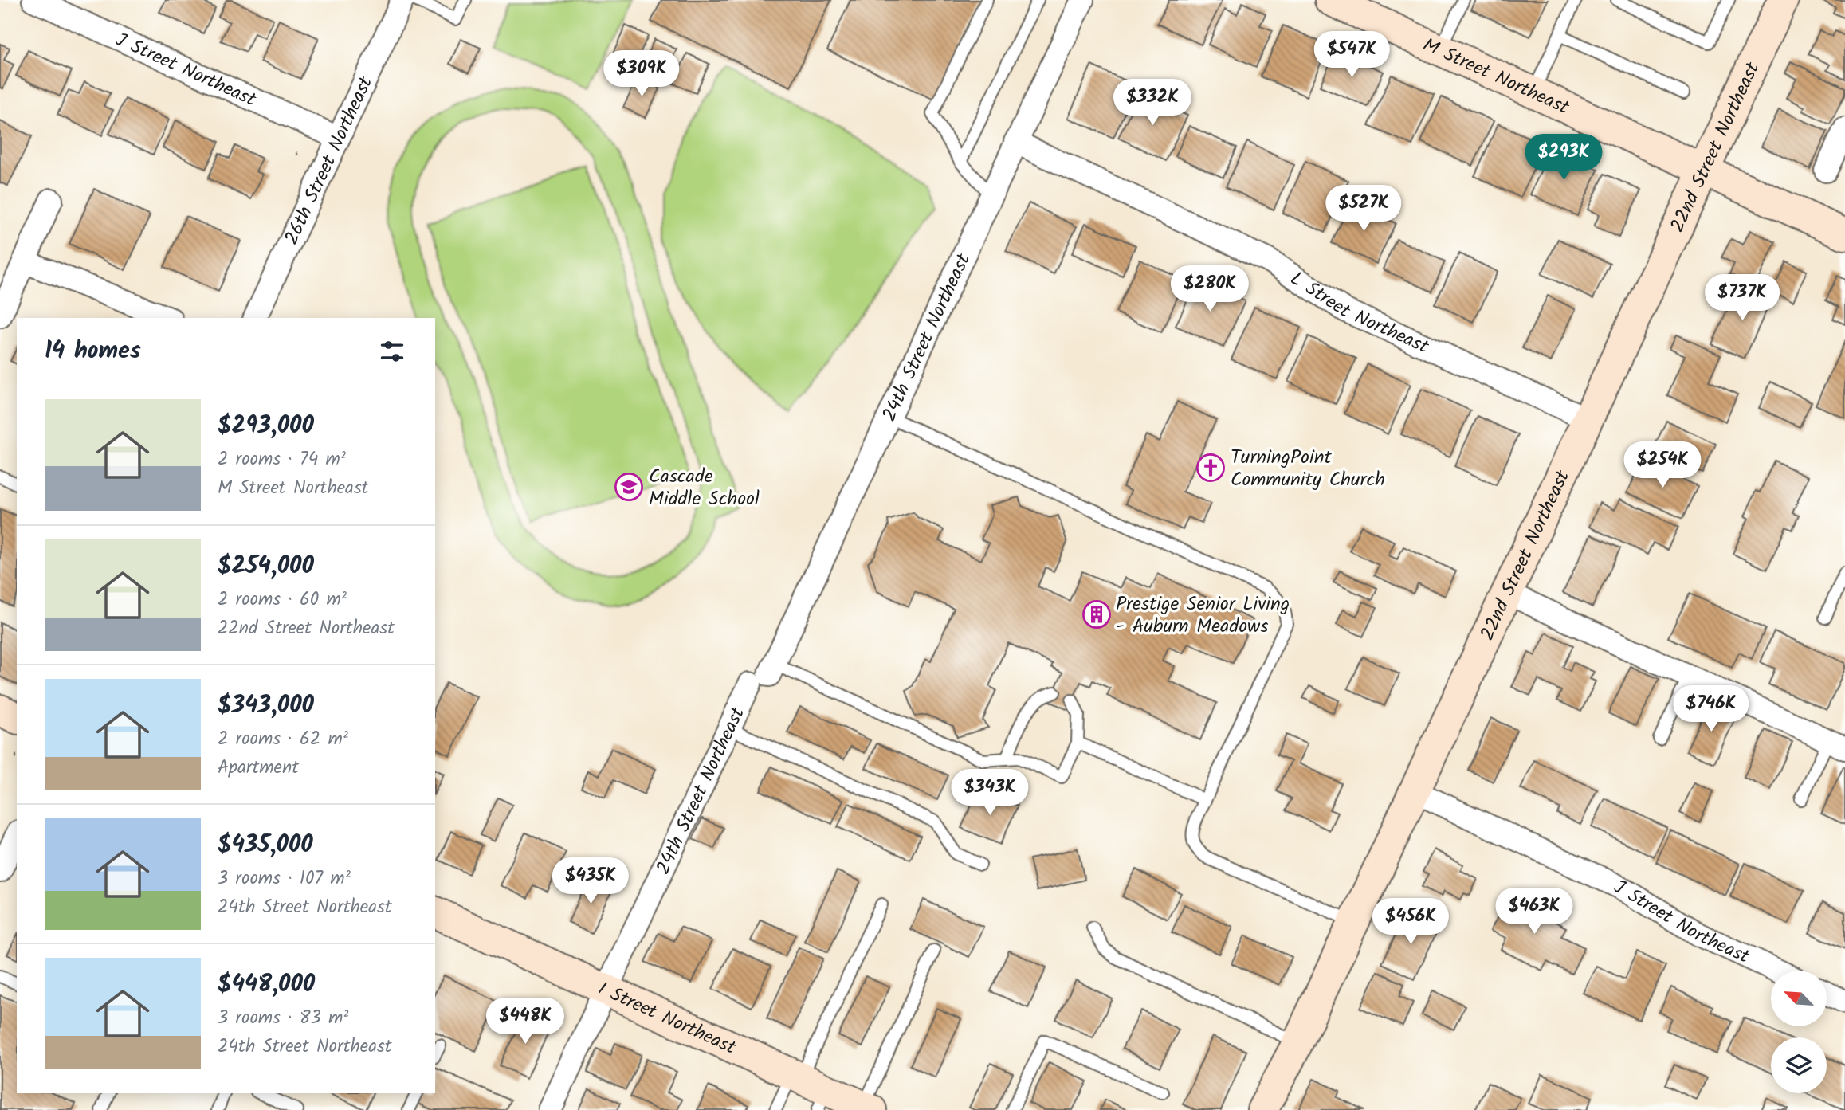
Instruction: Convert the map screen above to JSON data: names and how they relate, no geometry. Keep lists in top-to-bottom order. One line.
{"streets":{"street":["J Street Northeast","M Street Northeast","22nd Street Northeast","26th Street Northeast","L Street Northeast","24th Street Northeast","I Street Northeast"]},"crossings":[["J Street Northeast","22nd Street Northeast"],["J Street Northeast","26th Street Northeast"],["M Street Northeast","22nd Street Northeast"],["22nd Street Northeast","L Street Northeast"],["L Street Northeast","24th Street Northeast"],["24th Street Northeast","I Street Northeast"]],"places":{"church":["TurningPoint Community Church"],"school or university":["Cascade Middle School"],"building":["Prestige Senior Living - Auburn Meadows"]},"north":"top left","page":{"price":["$547K","$309K","$332K","$293K","$527K","$280K","$737K","$254K","$746K","$343K","$435K","$463K","$456K","$448K"],"heading":"14 homes","list":[{"name":"$293,000","note":"2 rooms · 74 m² · M Street Northeast"},{"name":"$254,000","note":"2 rooms · 60 m² · 22nd Street Northeast"},{"name":"$343,000","note":"2 rooms · 62 m² · Apartment"},{"name":"$435,000","note":"3 rooms · 107 m² · 24th Street Northeast"},{"name":"$448,000","note":"3 rooms · 83 m² · 24th Street Northeast"}]}}
